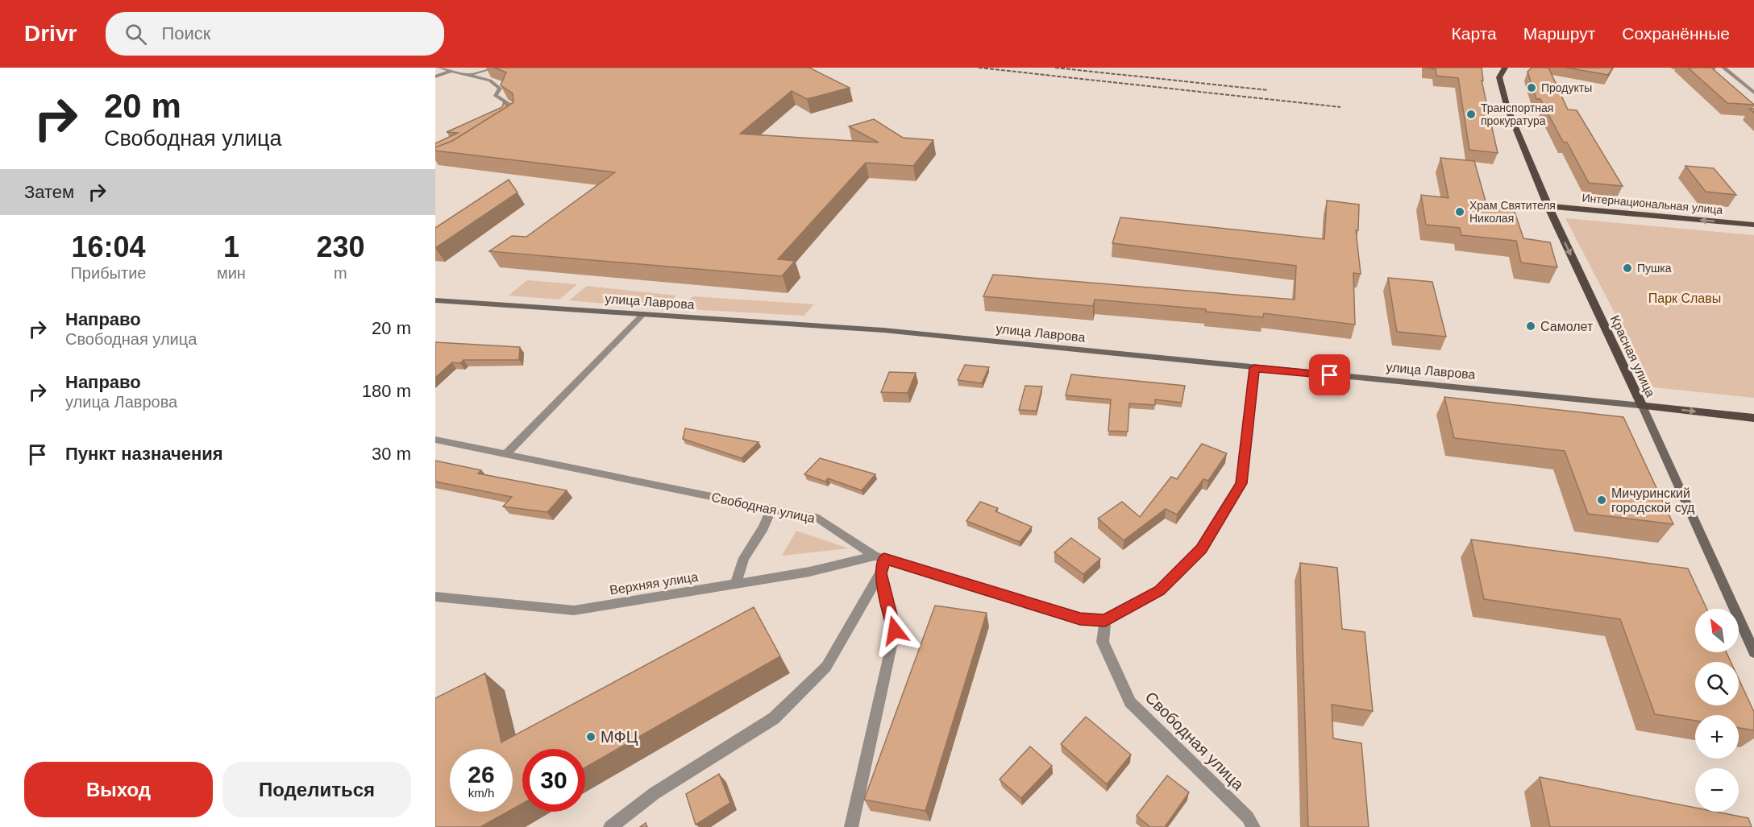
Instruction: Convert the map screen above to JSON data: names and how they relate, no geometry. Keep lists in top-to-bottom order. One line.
{"streets":{"main road":["Интернациональная улица","улица Лаврова","Красная улица"],"street":["Свободная улица","Верхняя улица"]},"crossings":[["Интернациональная улица","Красная улица"],["улица Лаврова","Красная улица"],["Свободная улица","Верхняя улица"]],"one_way":["Интернациональная улица"],"parks":["Парк Славы"],"places":["Продукты","Транспортная прокуратура","Храм Святителя Николая","Пушка","Самолет","Мичуринский городской суд","МФЦ"],"north":"top left","page":{"header":"Drivr","search":"Поиск","nav":["Карта","Маршрут","Сохранённые"],"turn":["20 m","Свободная улица"],"then":"Затем","eta":["16:04","Прибытие","1","мин","230","m"],"list":[{"name":"Направо","note":"Свободная улица","value":"20 m"},{"name":"Направо","note":"улица Лаврова","value":"180 m"},{"name":"Пункт назначения","value":"30 m"}],"map_buttons":["+","−"],"speed":"26 km/h","limit":"30","buttons":["Выход","Поделиться"]}}
